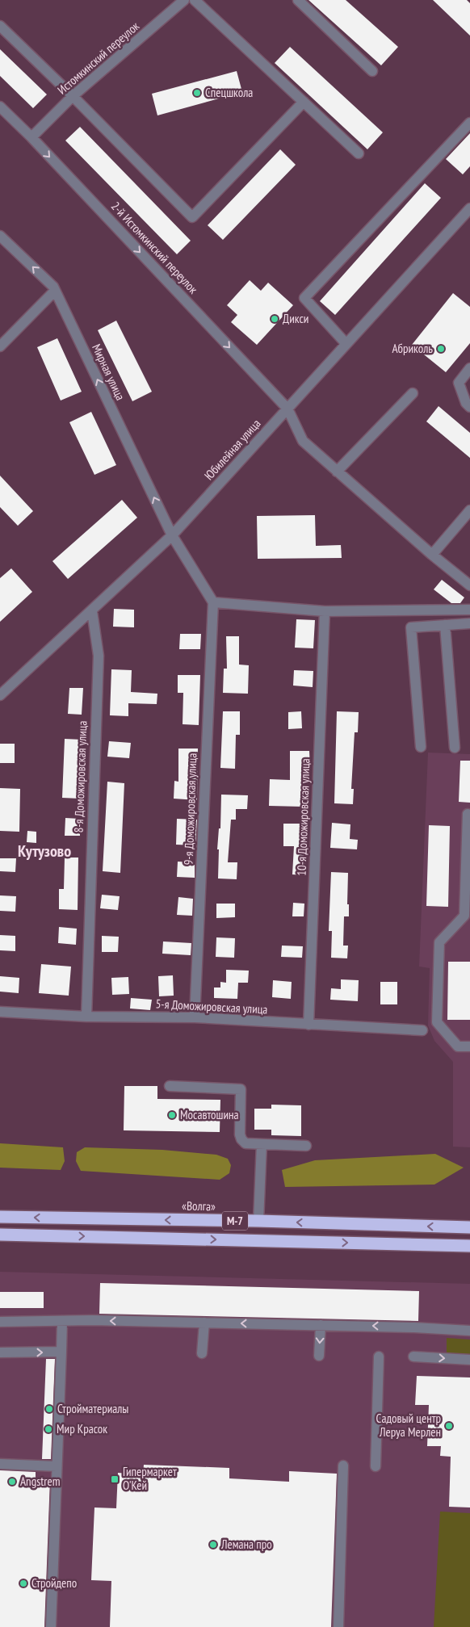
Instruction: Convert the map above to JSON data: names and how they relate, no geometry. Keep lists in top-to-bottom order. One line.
{"streets":{"highway":["«Волга»","М-7"],"street":["Истомкинский переулок","2-й Истомкинский переулок","Мирная улица","Юбилейная улица","8-я Доможировская улица","9-я Доможировская улица","10-я Доможировская улица","5-я Доможировская улица"]},"crossings":[["Истомкинский переулок","2-й Истомкинский переулок"],["2-й Истомкинский переулок","Юбилейная улица"],["Мирная улица","Юбилейная улица"],["Мирная улица","9-я Доможировская улица"],["Юбилейная улица","8-я Доможировская улица"],["8-я Доможировская улица","5-я Доможировская улица"],["9-я Доможировская улица","5-я Доможировская улица"],["10-я Доможировская улица","5-я Доможировская улица"]],"one_way":["2-й Истомкинский переулок","Мирная улица"],"districts":["Кутузово"],"places":{"other":["Спецшкола","Дикси","Абриколь","Мосавтошина","Стройматериалы","Садовый центр Леруа Мерлен","Мир Красок","Angstrem","Лемана про","Стройдепо"],"transit":["Гипермаркет О'Кей"]}}
